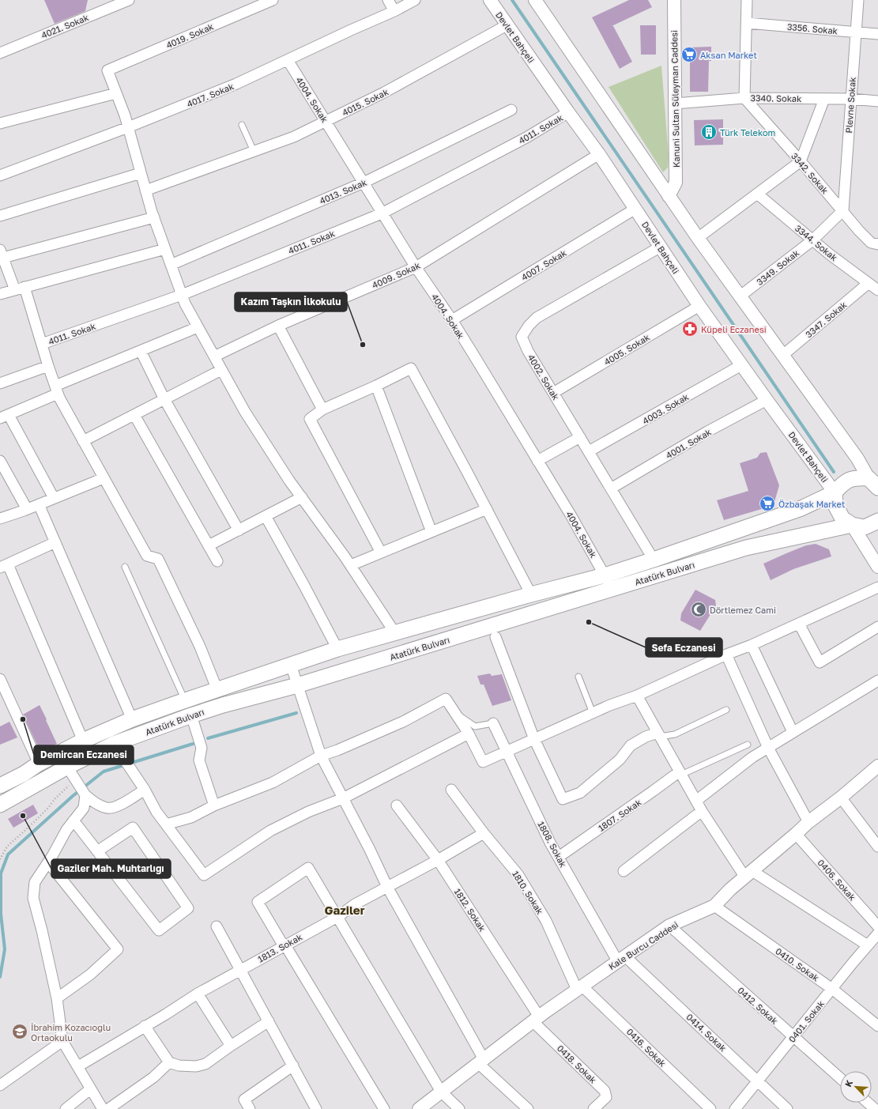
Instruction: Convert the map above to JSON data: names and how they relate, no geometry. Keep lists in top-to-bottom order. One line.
{"streets":{"main road":["Atatürk Bulvarı"],"street":["4021. Sokak","3356. Sokak","4019. Sokak","Devlet Bahçeli","4017. Sokak","3340. Sokak","Kanuni Sultan Süleyman Caddesi","4004. Sokak","4015. Sokak","Plevne Sokak","4011. Sokak","3342. Sokak","4013. Sokak","3344. Sokak","4007. Sokak","3349. Sokak","4009. Sokak","3347. Sokak","4005. Sokak","4002. Sokak","4003. Sokak","4001. Sokak","1807. Sokak","1808. Sokak","0406. Sokak","1810. Sokak","1812. Sokak","Kale Burcu Caddesi","1813. Sokak","0410. Sokak","0412. Sokak","0401. Sokak","0414. Sokak","0416. Sokak","0418. Sokak"]},"crossings":[["3356. Sokak","Plevne Sokak"],["Devlet Bahçeli","4015. Sokak"],["Devlet Bahçeli","4011. Sokak"],["Devlet Bahçeli","4007. Sokak"],["Devlet Bahçeli","4009. Sokak"],["Devlet Bahçeli","4005. Sokak"],["Devlet Bahçeli","4002. Sokak"],["Devlet Bahçeli","4003. Sokak"],["Devlet Bahçeli","4001. Sokak"],["Devlet Bahçeli","Atatürk Bulvarı"],["4017. Sokak","4004. Sokak"],["3340. Sokak","Kanuni Sultan Süleyman Caddesi"],["3340. Sokak","Plevne Sokak"],["3340. Sokak","3342. Sokak"],["4004. Sokak","4015. Sokak"],["4004. Sokak","4011. Sokak"],["4004. Sokak","4013. Sokak"],["4004. Sokak","4007. Sokak"],["4004. Sokak","4009. Sokak"],["4004. Sokak","Atatürk Bulvarı"],["Plevne Sokak","3342. Sokak"],["Plevne Sokak","3349. Sokak"],["3342. Sokak","3349. Sokak"],["3344. Sokak","3349. Sokak"],["3344. Sokak","3347. Sokak"],["4005. Sokak","4002. Sokak"],["4002. Sokak","4003. Sokak"],["4002. Sokak","4001. Sokak"],["4002. Sokak","Atatürk Bulvarı"],["1807. Sokak","1808. Sokak"],["1808. Sokak","Kale Burcu Caddesi"],["1808. Sokak","0414. Sokak"],["0406. Sokak","Kale Burcu Caddesi"],["1810. Sokak","Kale Burcu Caddesi"],["1810. Sokak","1813. Sokak"],["1810. Sokak","0416. Sokak"],["1812. Sokak","Kale Burcu Caddesi"],["1812. Sokak","1813. Sokak"],["1812. Sokak","0418. Sokak"],["Kale Burcu Caddesi","0410. Sokak"],["Kale Burcu Caddesi","0412. Sokak"],["Kale Burcu Caddesi","0414. Sokak"],["Kale Burcu Caddesi","0416. Sokak"],["Kale Burcu Caddesi","0418. Sokak"],["0410. Sokak","0401. Sokak"],["0412. Sokak","0401. Sokak"],["0401. Sokak","0414. Sokak"]],"districts":["Gaziler"],"places":{"supermarket":["Aksan Market","Özbaşak Market"],"building":["Türk Telekom"],"pharmacy":["Küpeli Eczanesi"],"other":["Kazım Taşkın İlkokulu","Sefa Eczanesi","Demircan Eczanesi","Gaziler Mah. Muhtarlığı"],"mosque":["Dörtlemez Cami"],"school or university":["İbrahim Kozacıoğlu Ortaokulu"]},"north":"top left"}
